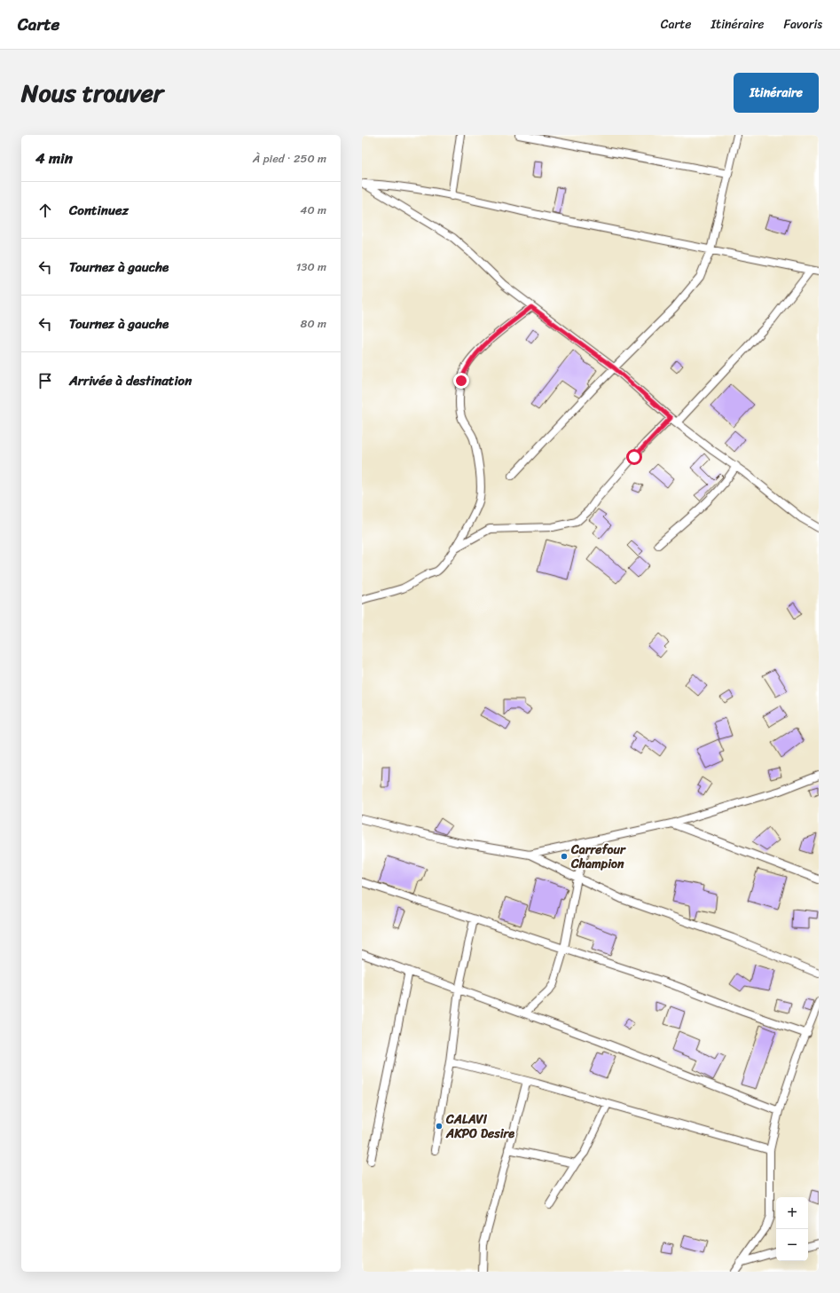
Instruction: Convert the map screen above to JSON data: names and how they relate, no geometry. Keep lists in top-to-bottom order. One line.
{"places":["Carrefour Champion","CALAVI AKPO Desire"],"page":{"header":"Carte","nav":["Carte","Itinéraire","Favoris"],"title":"Nous trouver","buttons":"Itinéraire","heading":["4 min","À pied · 250 m"],"list":[["Continuez","40 m"],["Tournez à gauche","130 m"],["Tournez à gauche","80 m"],"Arrivée à destination"],"map_buttons":["+","−"]}}
